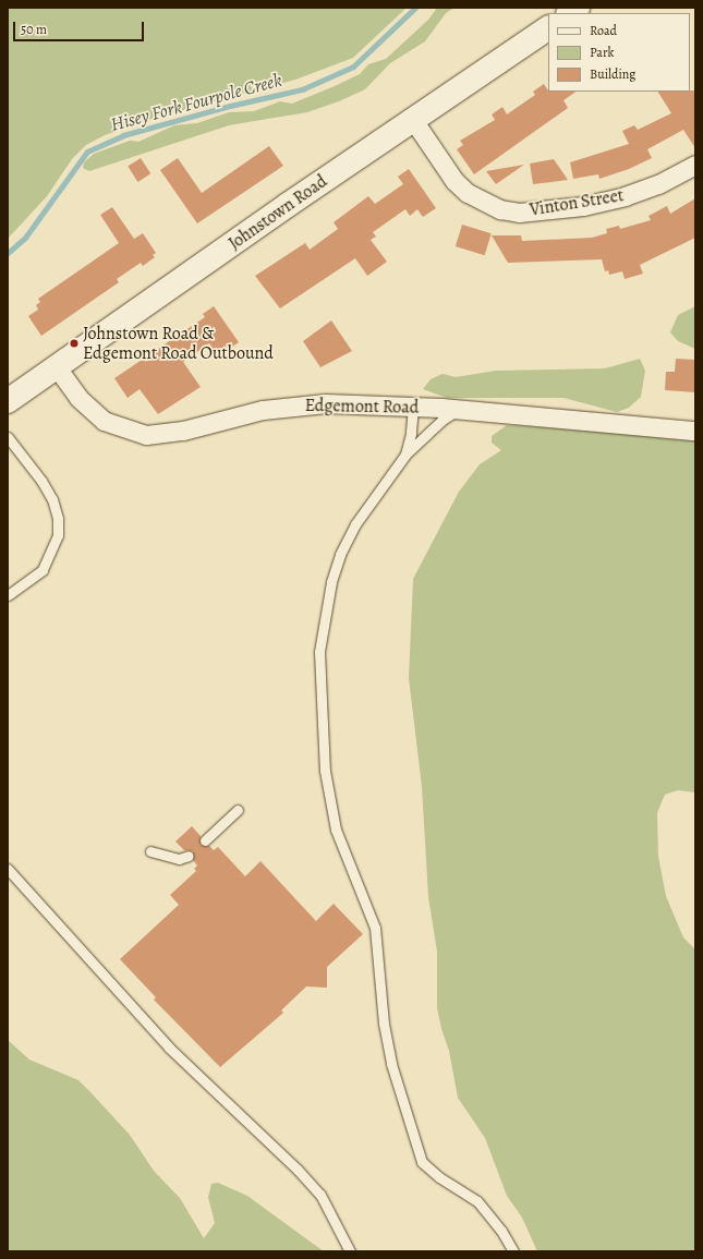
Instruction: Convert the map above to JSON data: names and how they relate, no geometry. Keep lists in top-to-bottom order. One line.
{"streets":{"street":["Vinton Street","Johnstown Road","Edgemont Road"]},"crossings":[["Vinton Street","Johnstown Road"],["Johnstown Road","Edgemont Road"]],"water":["Hisey Fork Fourpole Creek"],"places":["Johnstown Road & Edgemont Road Outbound"],"legend":["Road","Park","Building"],"scale_bar":"50 m"}
